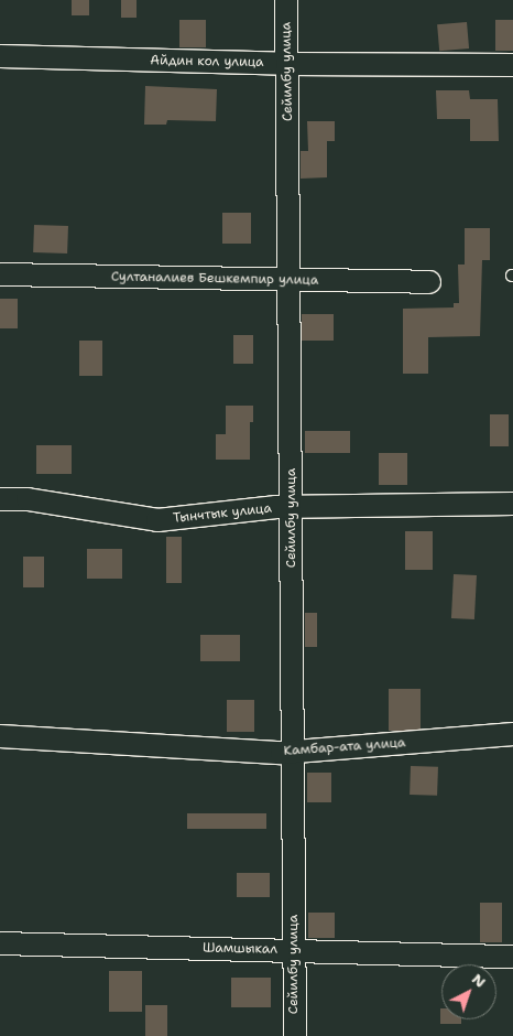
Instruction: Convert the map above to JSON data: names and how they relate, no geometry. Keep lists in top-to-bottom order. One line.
{"streets":{"street":["Айдин кол улица","Сейилбу улица","Султаналиев Бешкемпир улица","Тынчтык улица","Камбар-ата улица","Шамшыкал"]},"crossings":[["Айдин кол улица","Сейилбу улица"],["Сейилбу улица","Султаналиев Бешкемпир улица"],["Сейилбу улица","Тынчтык улица"],["Сейилбу улица","Камбар-ата улица"],["Сейилбу улица","Шамшыкал"]],"north":"top right"}
